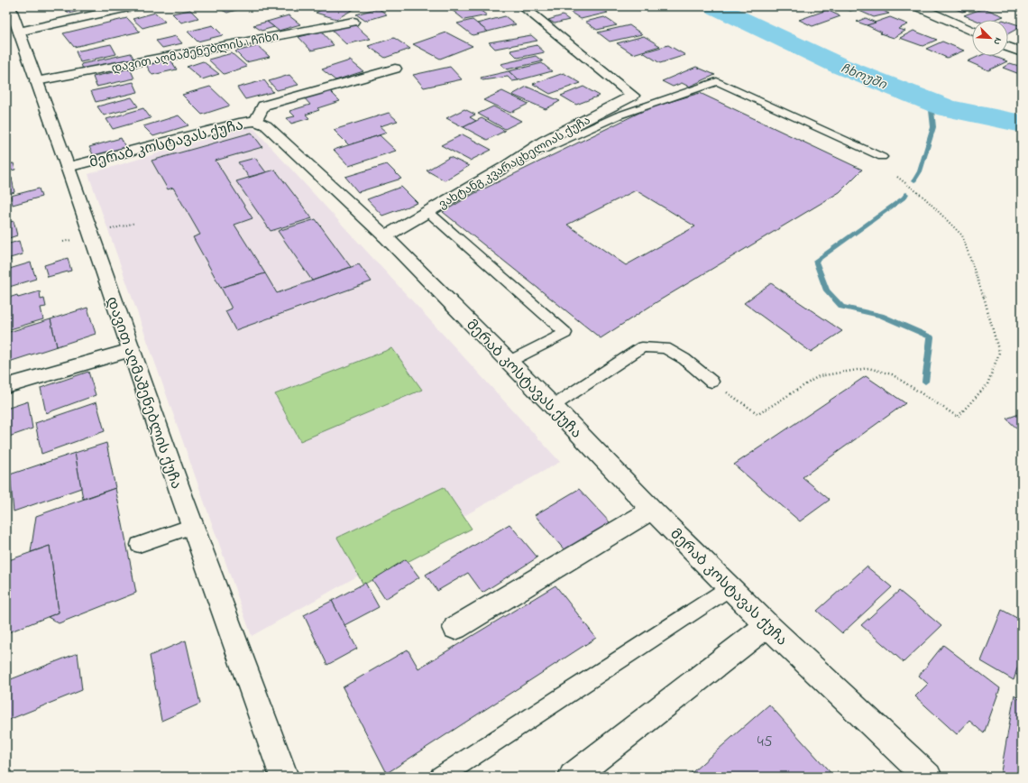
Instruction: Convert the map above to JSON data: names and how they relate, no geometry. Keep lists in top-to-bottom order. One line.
{"streets":{"main road":["დავით აღმაშენებლის I ჩიხი","მერაბ კოსტავას ქუჩა","ვახტანგ კვარაცხელიას ქუჩა","დავით აღმაშენებლის ქუჩა"]},"crossings":[["დავით აღმაშენებლის I ჩიხი","დავით აღმაშენებლის ქუჩა"],["მერაბ კოსტავას ქუჩა","ვახტანგ კვარაცხელიას ქუჩა"],["მერაბ კოსტავას ქუჩა","დავით აღმაშენებლის ქუჩა"]],"water":["ჩხოუში"],"house_numbers":["45"],"north":"bottom right"}
